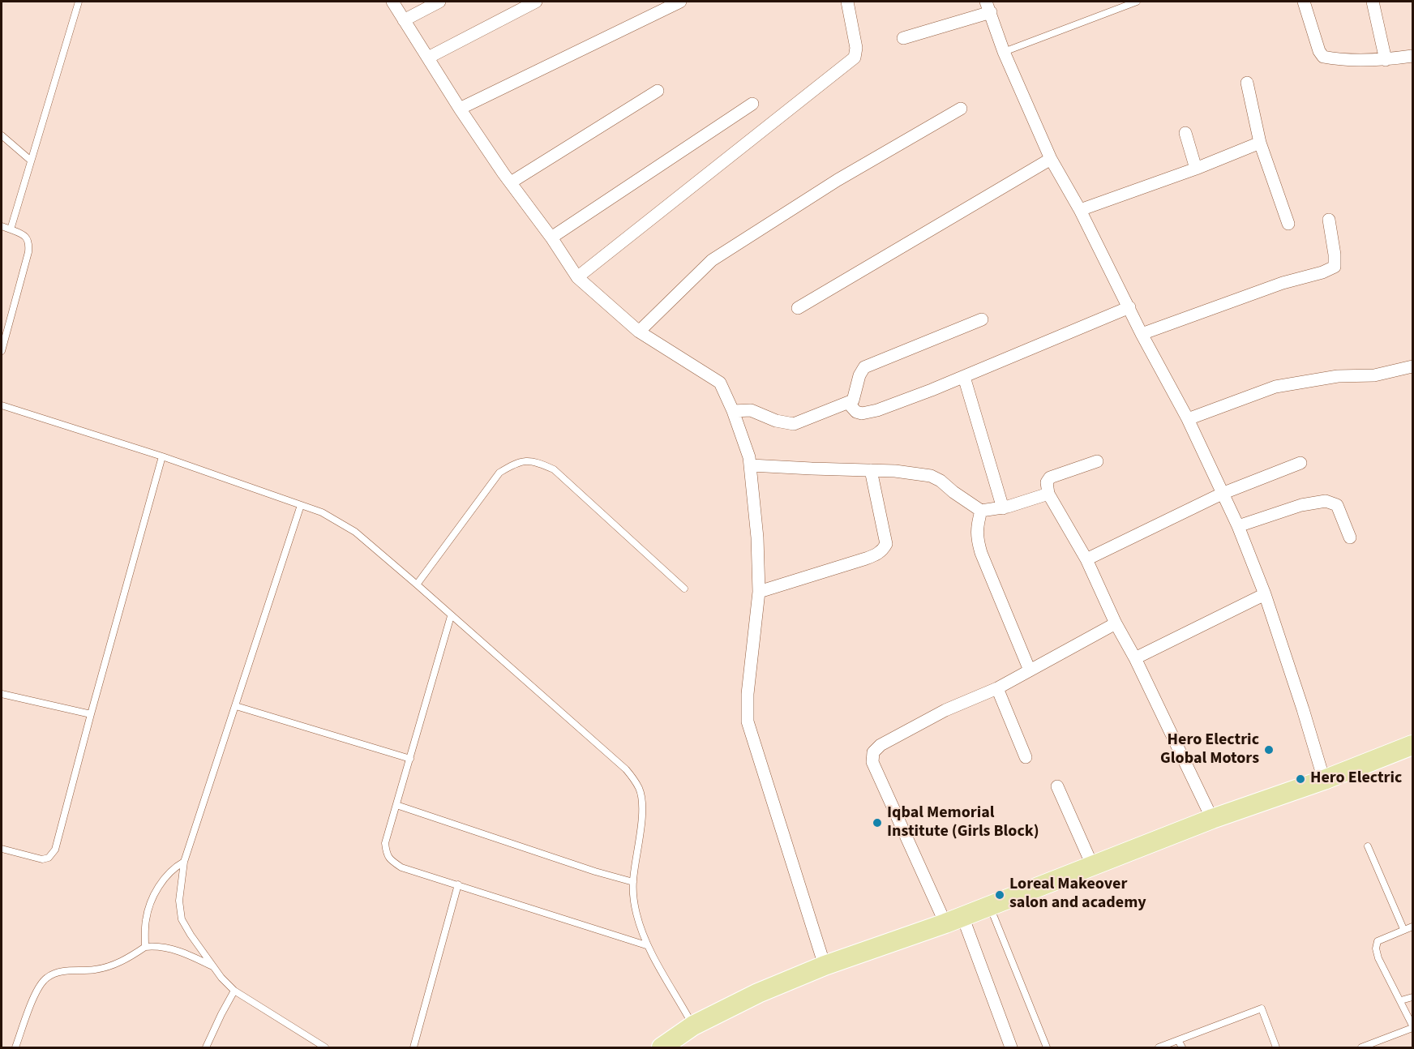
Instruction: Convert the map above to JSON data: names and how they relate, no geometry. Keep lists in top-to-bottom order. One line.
{"places":["Hero Electric Global Motors","Hero Electric","Iqbal Memorial Institute (Girls Block)","Loreal Makeover salon and academy"]}
